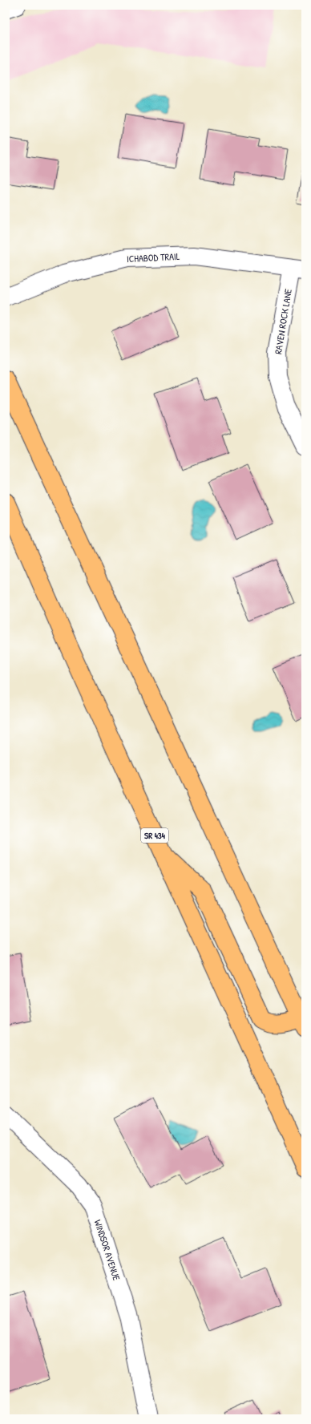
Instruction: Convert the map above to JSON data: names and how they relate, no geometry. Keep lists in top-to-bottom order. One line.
{"streets":{"main road":["SR 434"],"street":["ICHABOD TRAIL","RAVEN ROCK LANE","WINDSOR AVENUE"]},"crossings":[["ICHABOD TRAIL","RAVEN ROCK LANE"]]}
